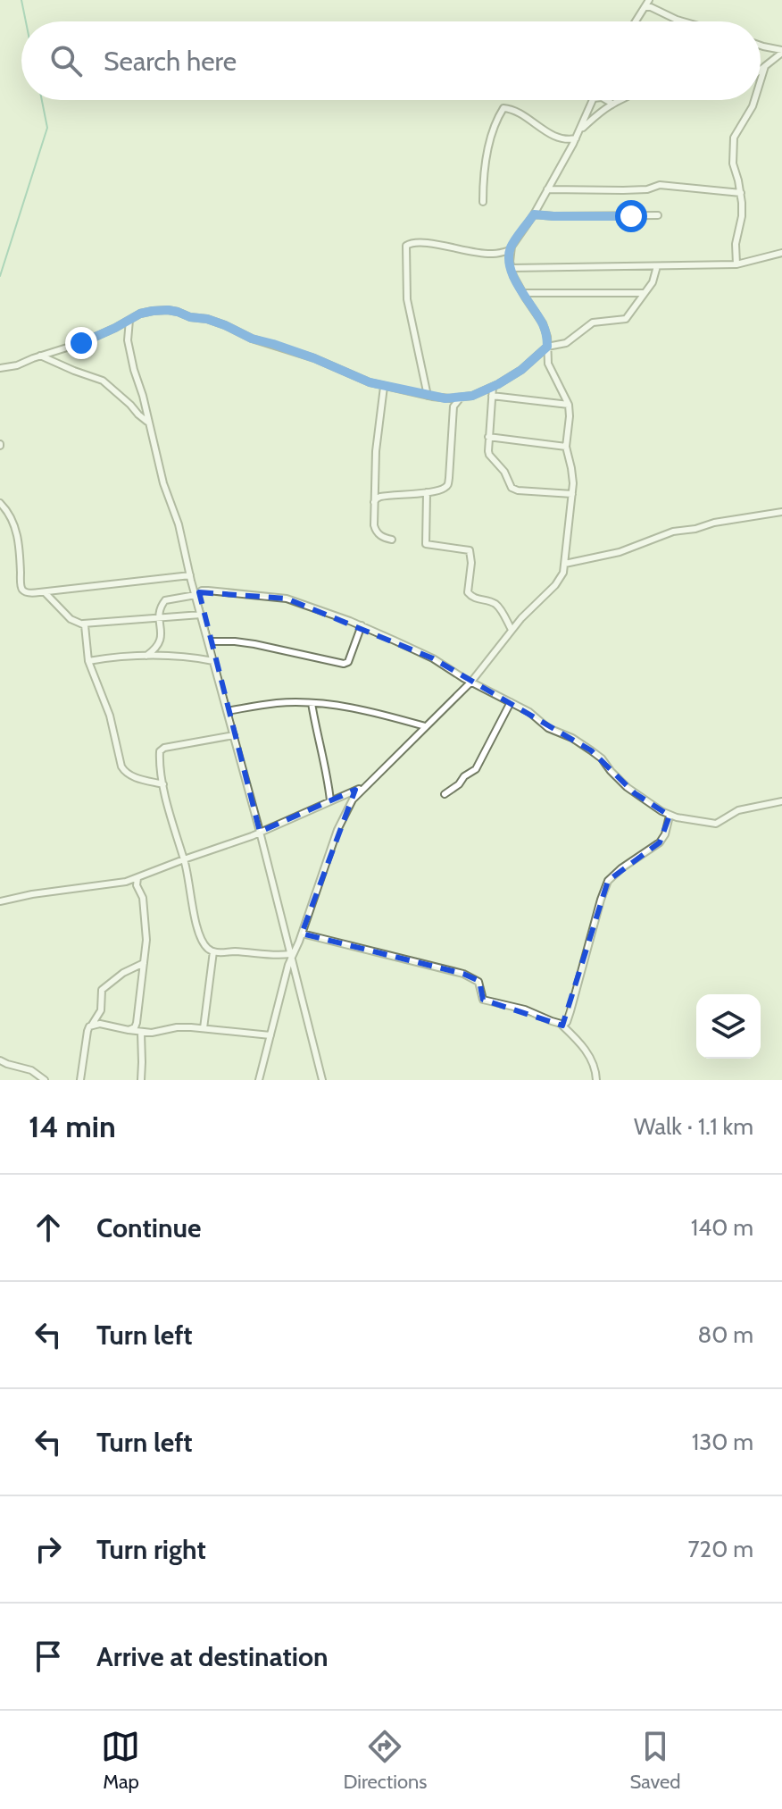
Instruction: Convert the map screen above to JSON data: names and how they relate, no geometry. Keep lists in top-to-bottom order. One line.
{"page":{"search":"Search here","heading":["14 min","Walk · 1.1 km"],"list":[["Continue","140 m"],["Turn left","80 m"],["Turn left","130 m"],["Turn right","720 m"],"Arrive at destination"],"nav":["Map","Directions","Saved"]}}
